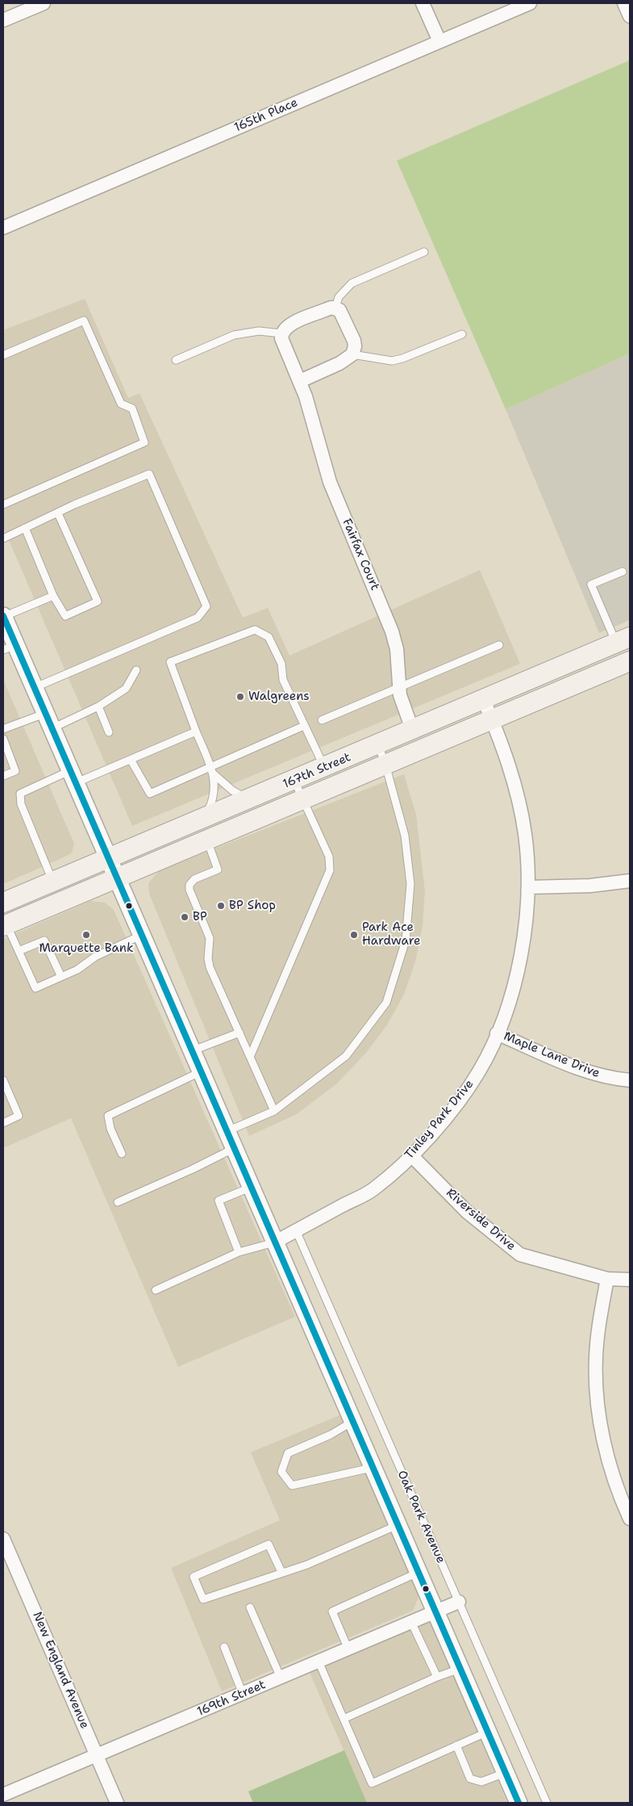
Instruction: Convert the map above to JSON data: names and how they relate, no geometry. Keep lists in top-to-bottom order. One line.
{"streets":{"main road":["167th Street"],"street":["165th Place","Fairfax Court","Maple Lane Drive","Tinley Park Drive","Riverside Drive","Oak Park Avenue","New England Avenue","169th Street"]},"crossings":[["Fairfax Court","167th Street"],["167th Street","Tinley Park Drive"],["167th Street","Oak Park Avenue"],["Maple Lane Drive","Tinley Park Drive"],["Tinley Park Drive","Riverside Drive"],["Tinley Park Drive","Oak Park Avenue"],["Oak Park Avenue","169th Street"],["New England Avenue","169th Street"]],"places":["Walgreens","BP Shop","BP","Marquette Bank","Park Ace Hardware"]}
